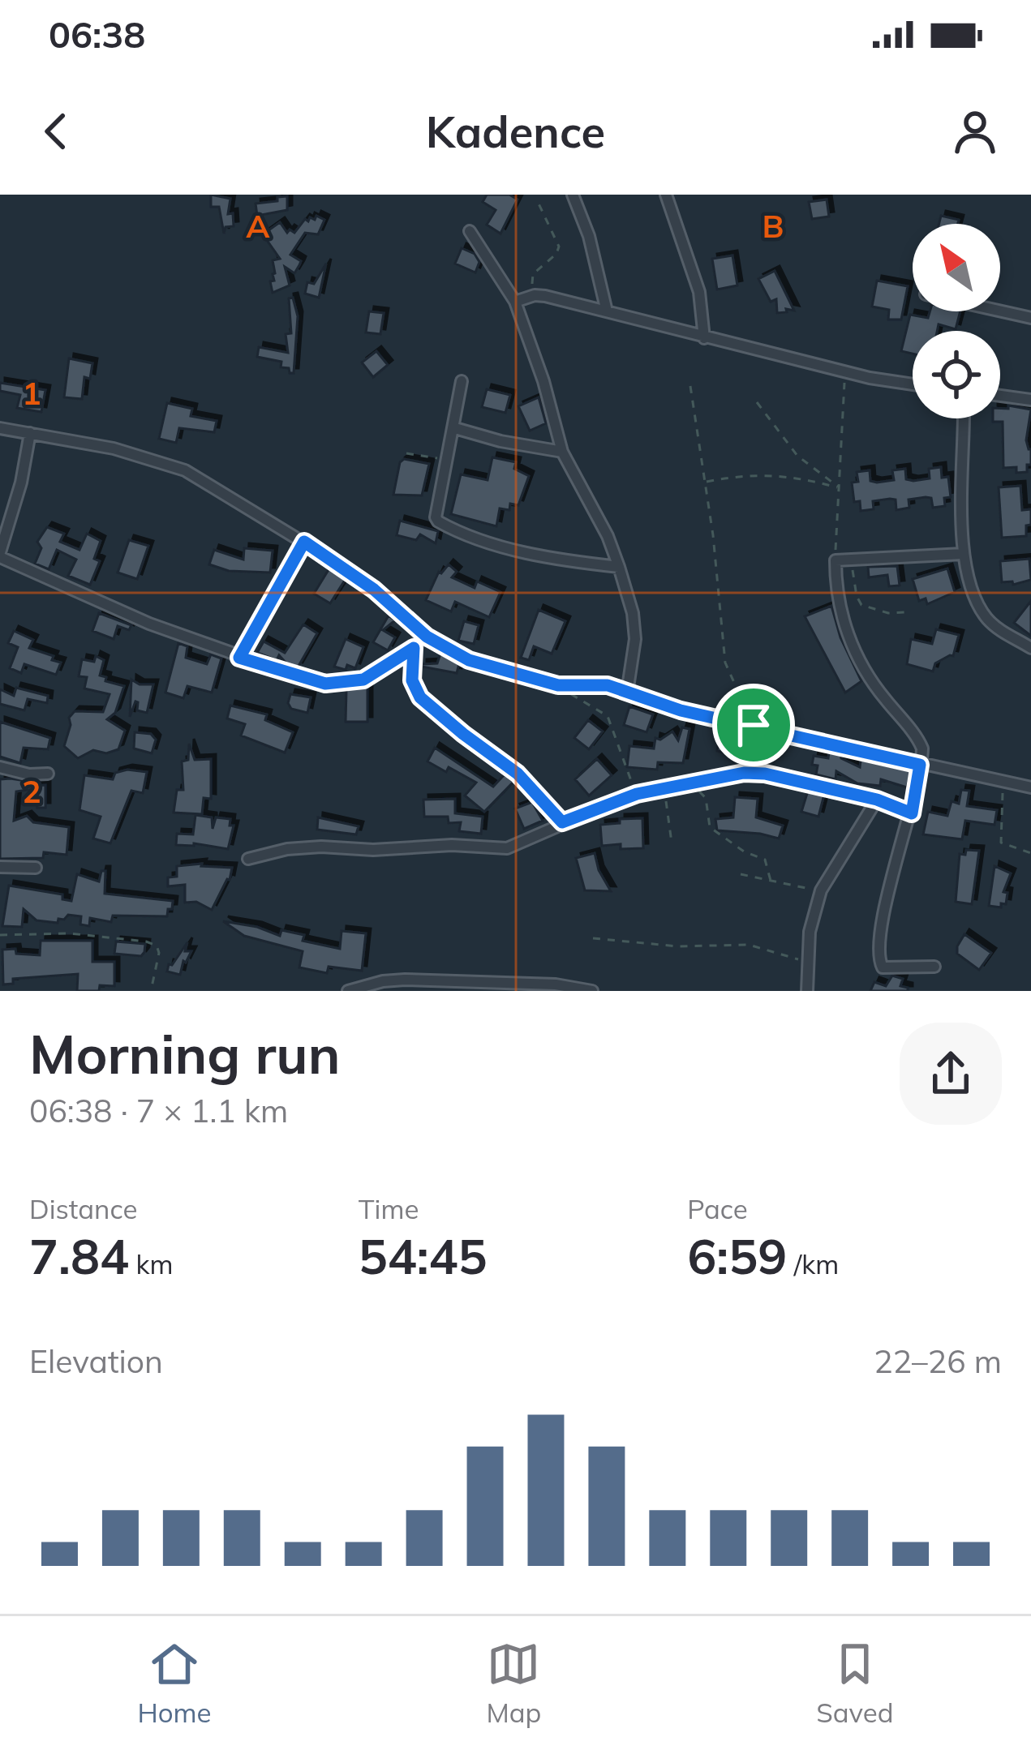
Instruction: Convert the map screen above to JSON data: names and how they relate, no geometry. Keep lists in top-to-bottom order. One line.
{"north":"top left","page":{"status":"06:38","header":"Kadence","heading":["Morning run","06:38 · 7 × 1.1 km"],"stats":[["Distance","7.84 km"],["Time","54:45"],["Pace","6:59 /km"]],"chart":["Elevation","22–26 m"],"tabs":["Home","Map","Saved"]},"grid":{"columns":["A","B"],"rows":["1","2"]}}
